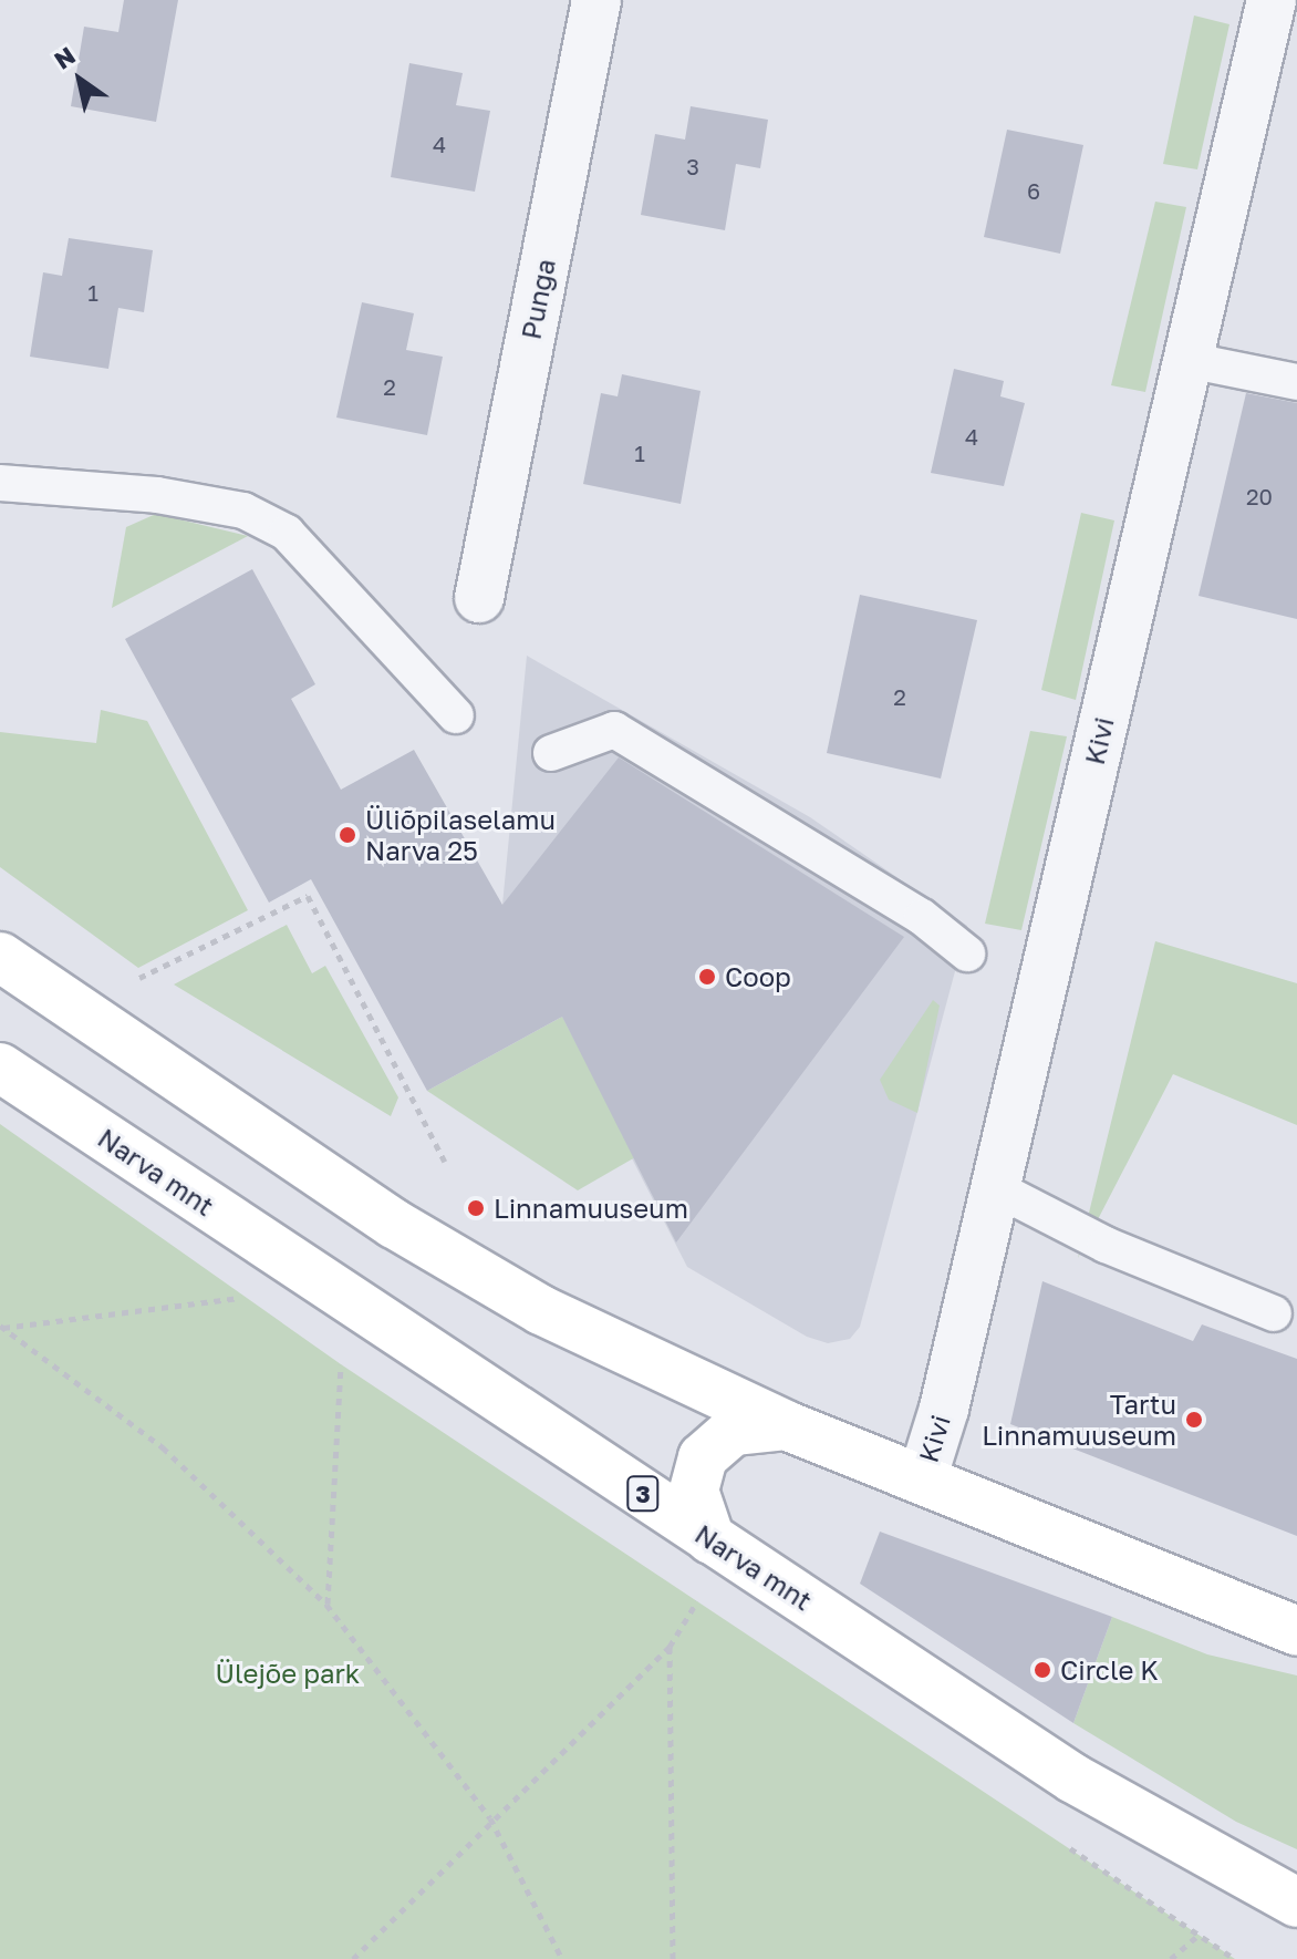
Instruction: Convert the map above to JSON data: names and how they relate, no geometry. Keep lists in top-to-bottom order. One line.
{"streets":{"highway":["Narva mnt","3"],"street":["Punga","Kivi"]},"parks":["Ülejõe park"],"places":["Üliõpilaselamu Narva 25","Coop","Linnamuuseum","Tartu Linnamuuseum","Circle K"],"house_numbers":["4","3","6","1","2","4","1","20","2"],"north":"top left"}
